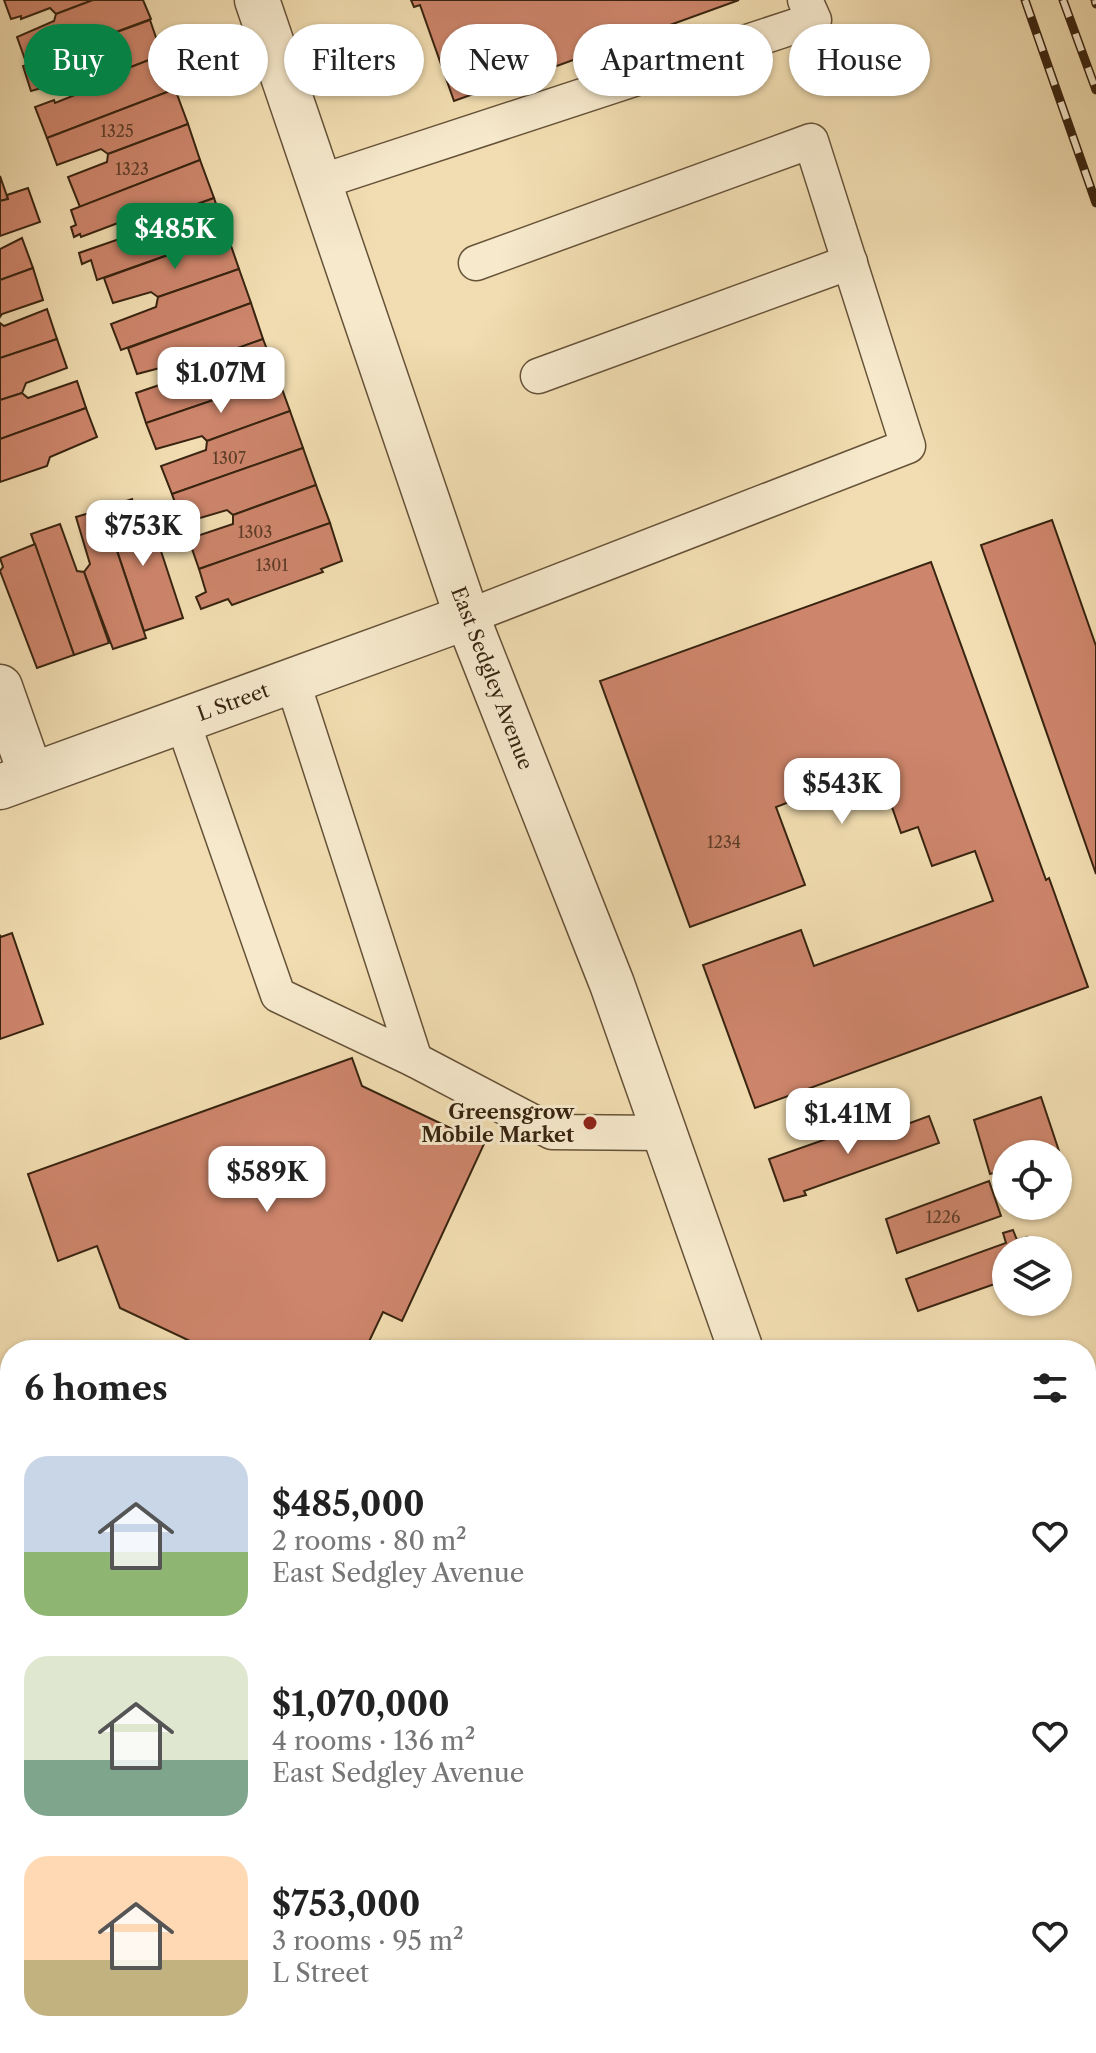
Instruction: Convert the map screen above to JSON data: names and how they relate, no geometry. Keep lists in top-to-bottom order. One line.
{"streets":{"street":["East Sedgley Avenue","L Street"]},"crossings":[["East Sedgley Avenue","L Street"]],"places":["Greensgrow Mobile Market"],"house_numbers":["1325","1323","1307","1303","1301","1234","1226"],"page":{"chip":["Buy","Rent","Filters","New","Apartment","House"],"price":["$485K","$1.07M","$753K","$543K","$1.41M","$589K"],"heading":"6 homes","list":[{"name":"$485,000","note":"2 rooms · 80 m² · East Sedgley Avenue"},{"name":"$1,070,000","note":"4 rooms · 136 m² · East Sedgley Avenue"},{"name":"$753,000","note":"3 rooms · 95 m² · L Street"}]}}
